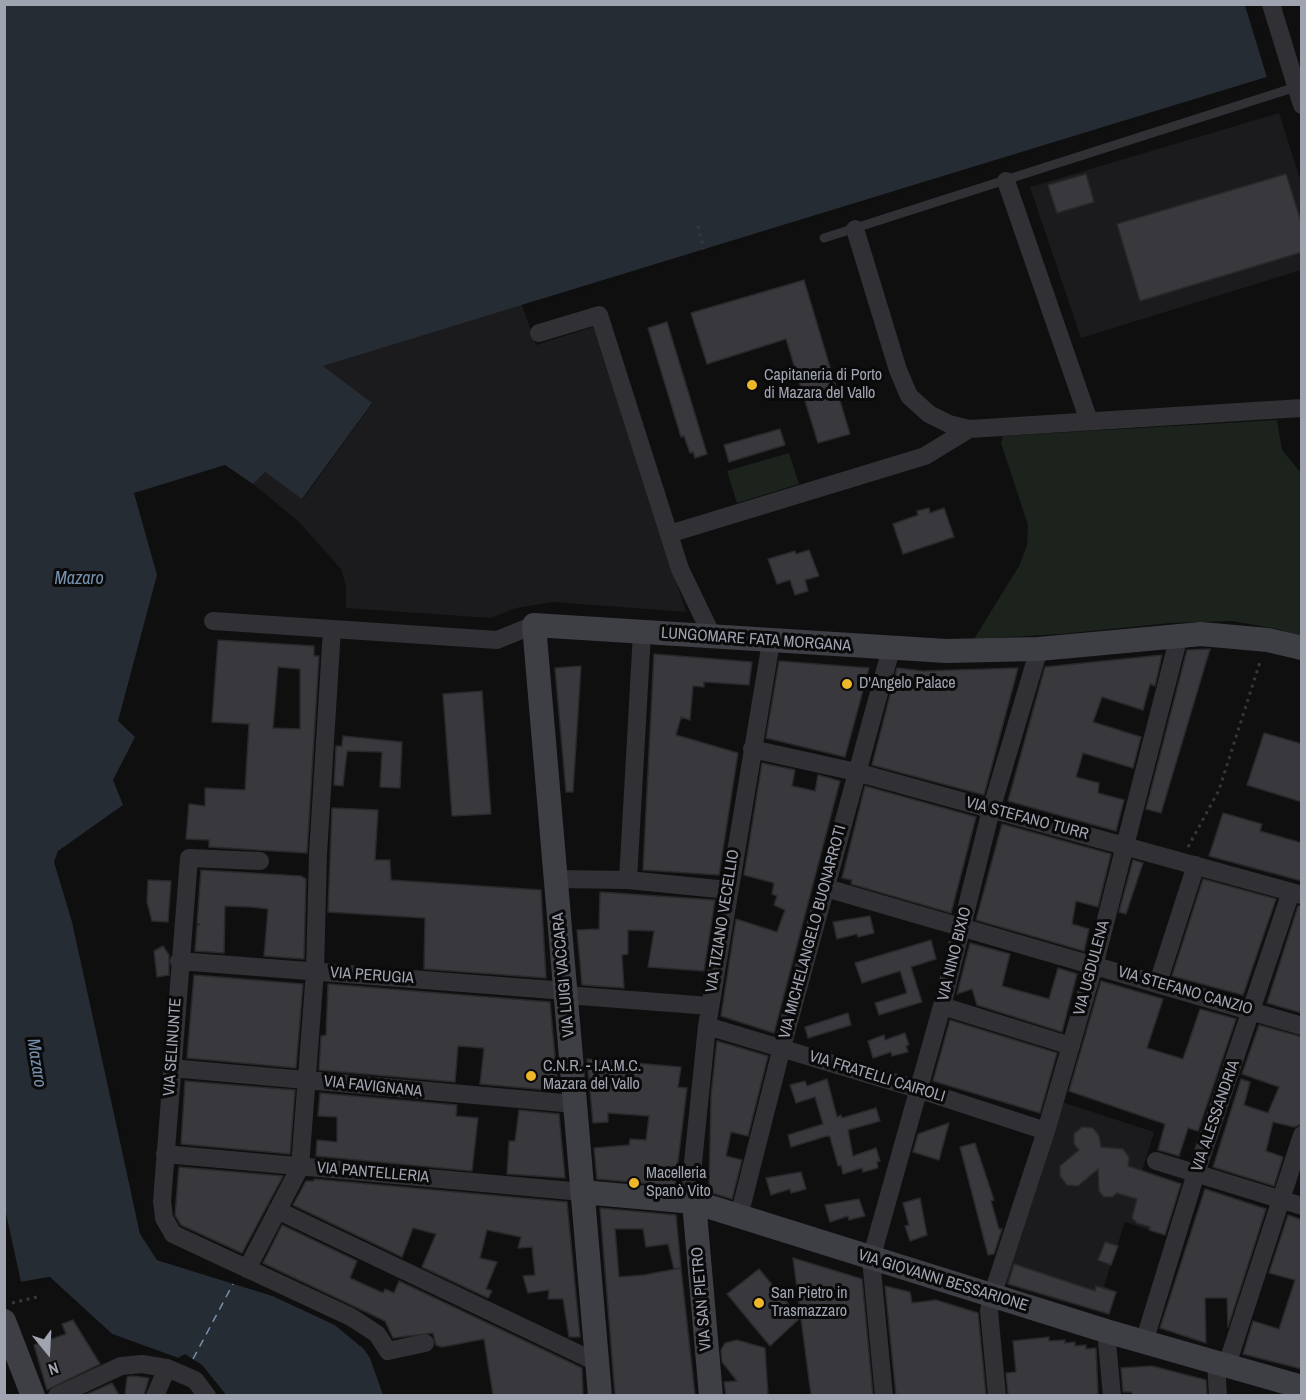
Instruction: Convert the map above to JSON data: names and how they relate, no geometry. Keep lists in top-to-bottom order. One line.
{"streets":{"main road":["LUNGOMARE FATA MORGANA","VIA LUIGI VACCARA","VIA GIOVANNI BESSARIONE","VIA SAN PIETRO"],"street":["VIA STEFANO TURR","VIA TIZIANO VECELLIO","VIA MICHELANGELO BUONARROTI","VIA NINO BIXIO","VIA UGDULENA","VIA PERUGIA","VIA STEFANO CANZIO","VIA SELINUNTE","VIA FRATELLI CAIROLI","VIA FAVIGNANA","VIA ALESSANDRIA","VIA PANTELLERIA"]},"crossings":[["LUNGOMARE FATA MORGANA","VIA TIZIANO VECELLIO"],["LUNGOMARE FATA MORGANA","VIA MICHELANGELO BUONARROTI"],["LUNGOMARE FATA MORGANA","VIA NINO BIXIO"],["LUNGOMARE FATA MORGANA","VIA UGDULENA"],["LUNGOMARE FATA MORGANA","VIA LUIGI VACCARA"],["VIA STEFANO TURR","VIA TIZIANO VECELLIO"],["VIA STEFANO TURR","VIA MICHELANGELO BUONARROTI"],["VIA STEFANO TURR","VIA NINO BIXIO"],["VIA STEFANO TURR","VIA UGDULENA"],["VIA STEFANO TURR","VIA ALESSANDRIA"],["VIA TIZIANO VECELLIO","VIA PERUGIA"],["VIA TIZIANO VECELLIO","VIA FRATELLI CAIROLI"],["VIA TIZIANO VECELLIO","VIA GIOVANNI BESSARIONE"],["VIA TIZIANO VECELLIO","VIA SAN PIETRO"],["VIA MICHELANGELO BUONARROTI","VIA STEFANO CANZIO"],["VIA MICHELANGELO BUONARROTI","VIA FRATELLI CAIROLI"],["VIA MICHELANGELO BUONARROTI","VIA GIOVANNI BESSARIONE"],["VIA NINO BIXIO","VIA STEFANO CANZIO"],["VIA NINO BIXIO","VIA FRATELLI CAIROLI"],["VIA NINO BIXIO","VIA GIOVANNI BESSARIONE"],["VIA UGDULENA","VIA STEFANO CANZIO"],["VIA UGDULENA","VIA FRATELLI CAIROLI"],["VIA UGDULENA","VIA GIOVANNI BESSARIONE"],["VIA LUIGI VACCARA","VIA PERUGIA"],["VIA LUIGI VACCARA","VIA FAVIGNANA"],["VIA LUIGI VACCARA","VIA PANTELLERIA"],["VIA LUIGI VACCARA","VIA GIOVANNI BESSARIONE"],["VIA PERUGIA","VIA SELINUNTE"],["VIA STEFANO CANZIO","VIA ALESSANDRIA"],["VIA SELINUNTE","VIA FAVIGNANA"],["VIA SELINUNTE","VIA PANTELLERIA"],["VIA ALESSANDRIA","VIA GIOVANNI BESSARIONE"],["VIA PANTELLERIA","VIA GIOVANNI BESSARIONE"],["VIA GIOVANNI BESSARIONE","VIA SAN PIETRO"]],"water":["Mazaro"],"places":["Capitaneria di Porto di Mazara del Vallo","D'Angelo Palace","C.N.R. - I.A.M.C. Mazara del Vallo","Macelleria Spanò Vito","San Pietro in Trasmazzaro"],"north":"bottom"}
